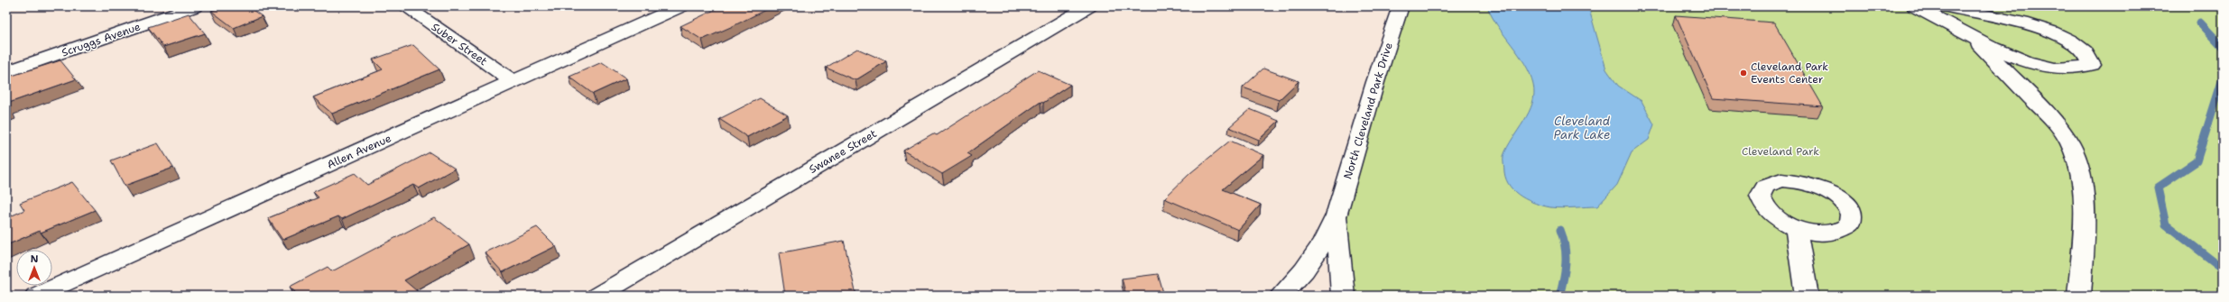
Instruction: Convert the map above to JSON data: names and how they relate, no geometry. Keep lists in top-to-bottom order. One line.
{"streets":{"street":["Scruggs Avenue","Suber Street","North Cleveland Park Drive","Allen Avenue","Swanee Street"]},"crossings":[["Suber Street","Allen Avenue"]],"water":["Cleveland Park Lake"],"parks":["Cleveland Park"],"places":["Cleveland Park Events Center"],"north":"top"}
